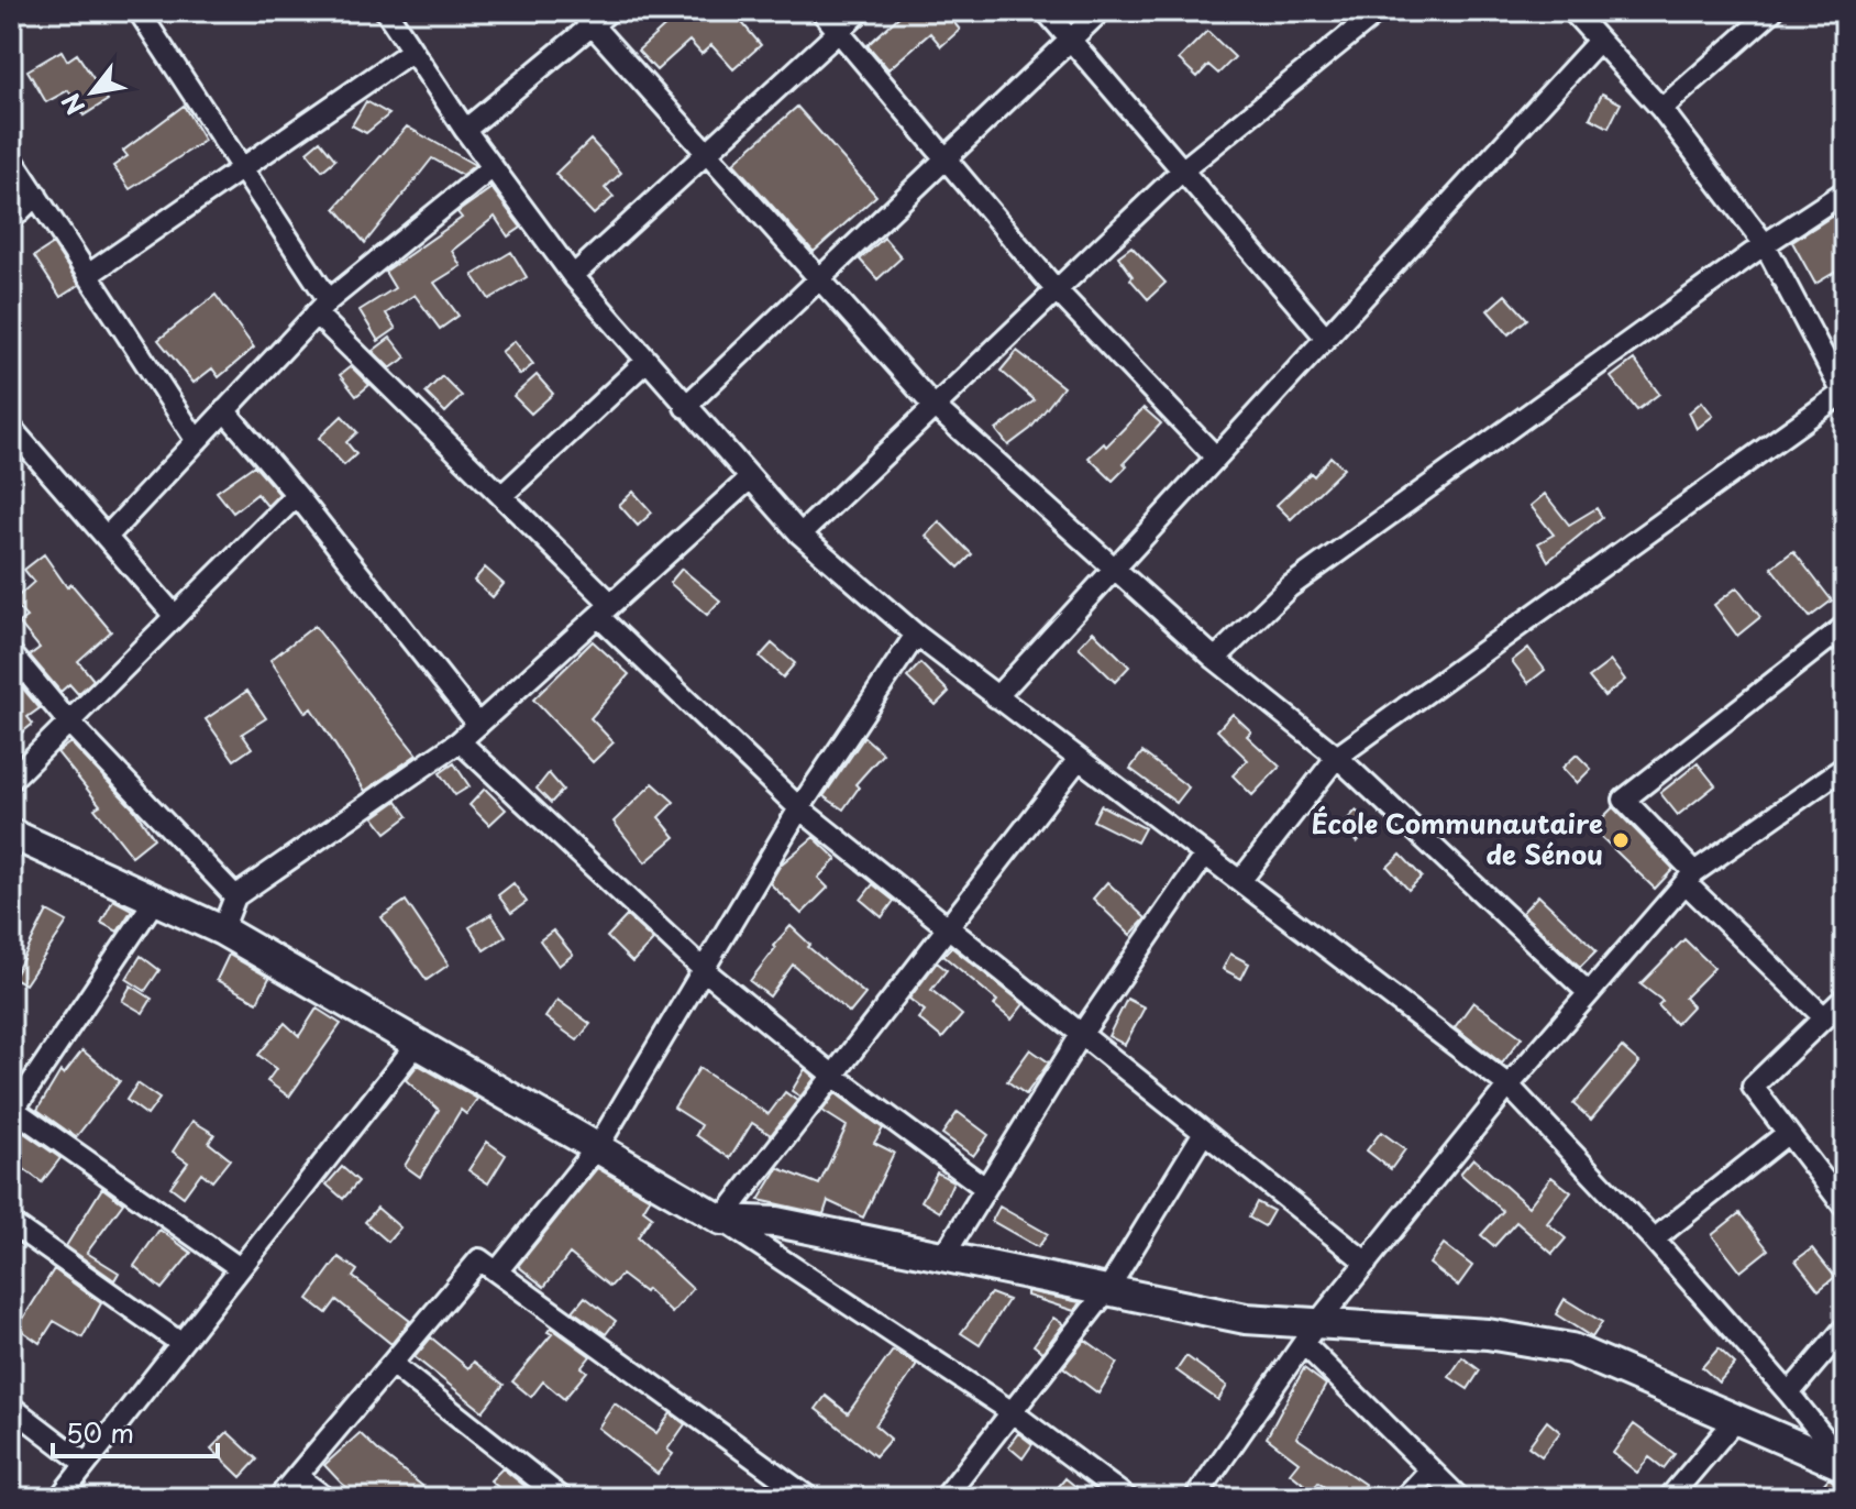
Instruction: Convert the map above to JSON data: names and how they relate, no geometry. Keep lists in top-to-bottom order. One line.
{"places":["École Communautaire de Sénou"],"scale_bar":"50 m","north":"bottom left"}
